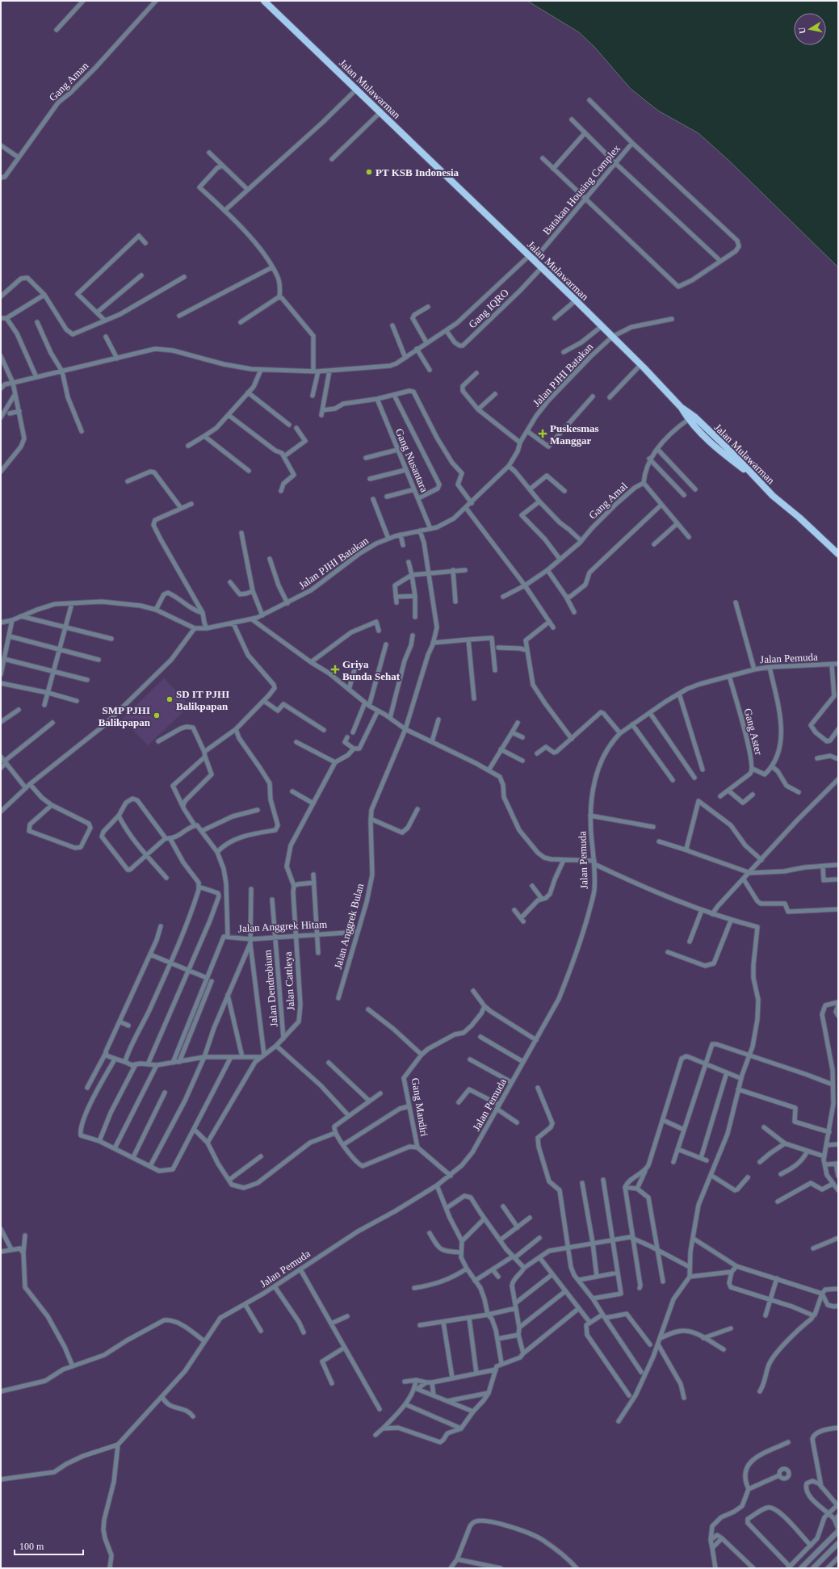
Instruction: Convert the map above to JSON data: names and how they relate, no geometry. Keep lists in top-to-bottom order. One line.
{"streets":{"highway":["Jalan Mulawarman"],"street":["Gang Aman","Batakan Housing Complex","Gang IQRO","Jalan PJHI Batakan","Gang Nusantara","Gang Amal","Jalan Pemuda","Gang Aster","Jalan Anggrek Hitam","Jalan Anggrek Bulan","Jalan Cattleya","Jalan Dendrobium","Gang Mandiri"]},"crossings":[["Jalan Mulawarman","Batakan Housing Complex"],["Jalan Mulawarman","Gang IQRO"],["Jalan Mulawarman","Jalan PJHI Batakan"],["Batakan Housing Complex","Gang IQRO"],["Jalan PJHI Batakan","Gang Nusantara"],["Jalan PJHI Batakan","Jalan Anggrek Bulan"],["Jalan Pemuda","Gang Aster"],["Jalan Pemuda","Gang Mandiri"],["Jalan Anggrek Hitam","Jalan Anggrek Bulan"],["Jalan Anggrek Hitam","Jalan Cattleya"],["Jalan Anggrek Hitam","Jalan Dendrobium"],["Jalan Cattleya","Jalan Dendrobium"]],"places":{"other":["PT KSB Indonesia","SD IT PJHI Balikpapan","SMP PJHI Balikpapan"],"health":["Puskesmas Manggar","Griya Bunda Sehat"]},"scale_bar":"100 m","north":"left"}
